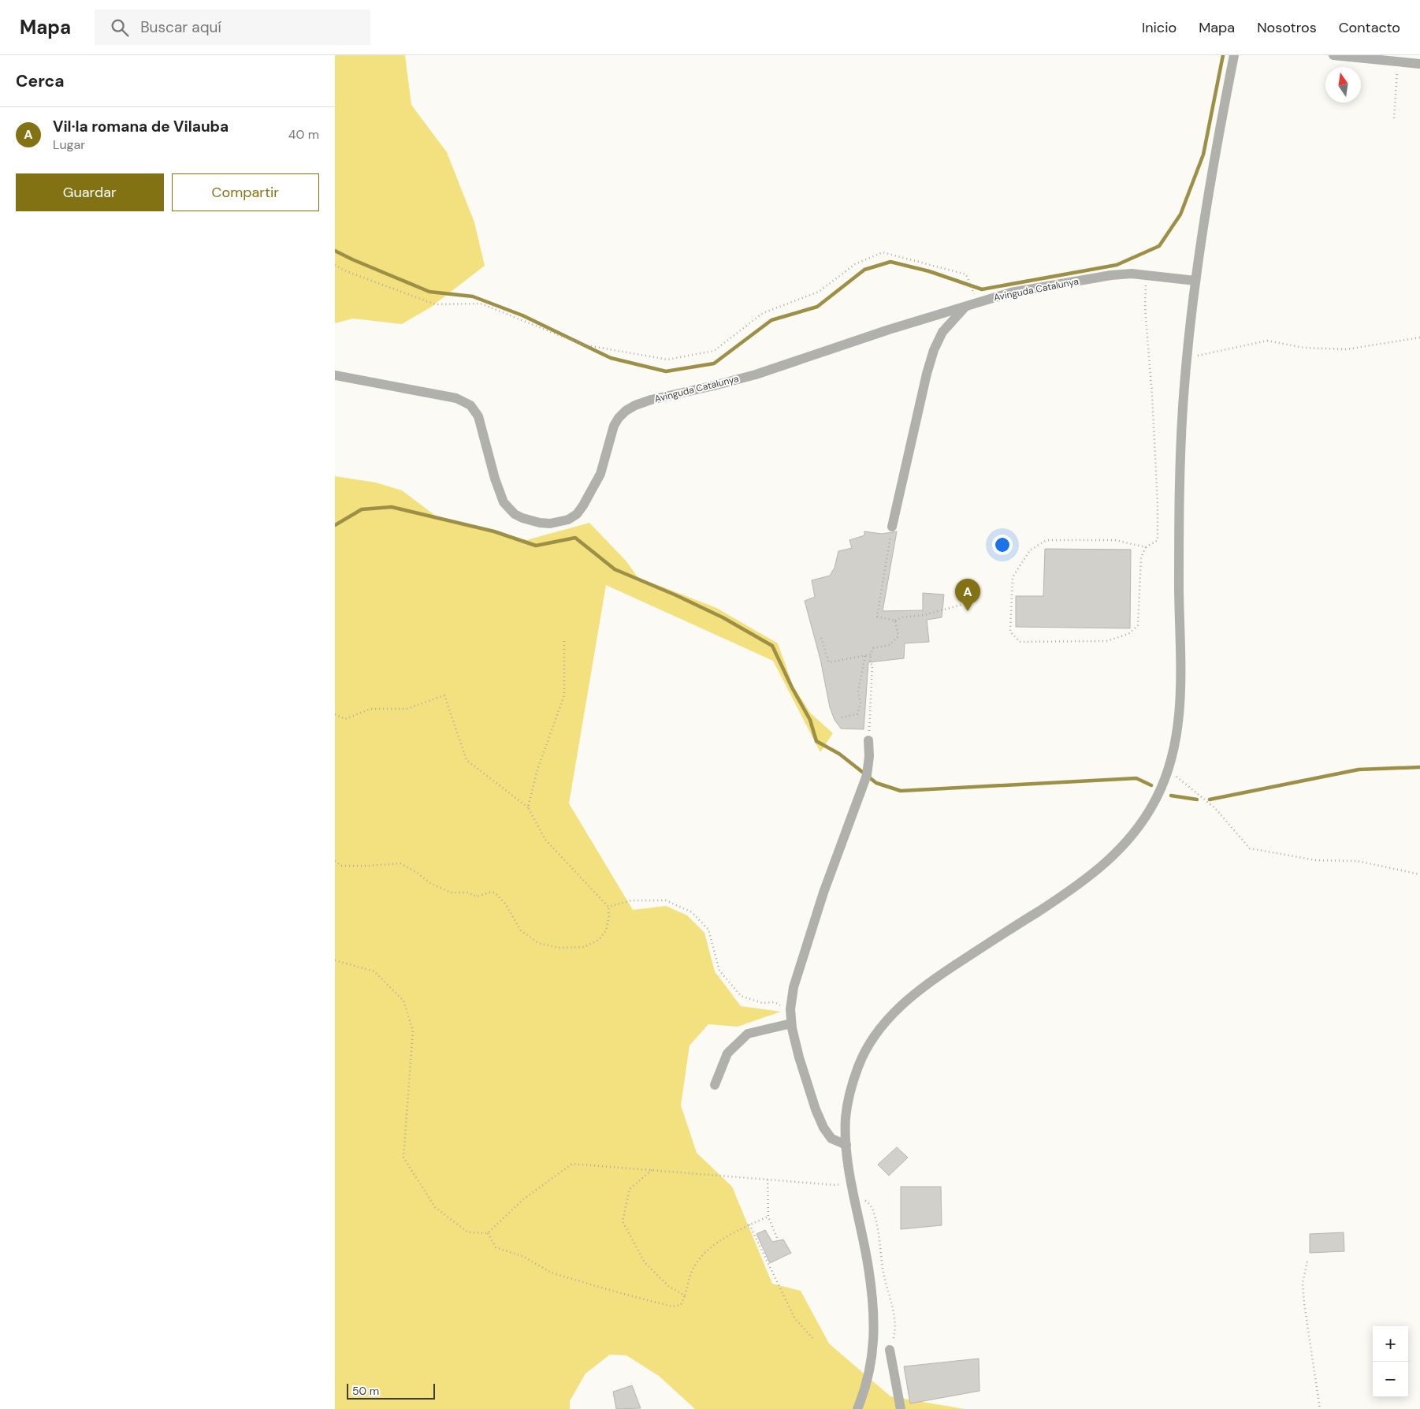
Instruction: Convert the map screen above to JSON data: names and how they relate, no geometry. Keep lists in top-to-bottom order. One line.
{"streets":{"street":["Avinguda Catalunya"]},"scale_bar":"50 m","north":"top","page":{"header":"Mapa","search":"Buscar aquí","nav":["Inicio","Mapa","Nosotros","Contacto"],"heading":"Cerca","list":[{"mark":"A","name":"Vil·la romana de Vilauba","note":"Lugar","value":"40 m"}],"buttons":["Guardar","Compartir"],"pins":"A","map_buttons":["+","−"],"scale":"50 m"}}
